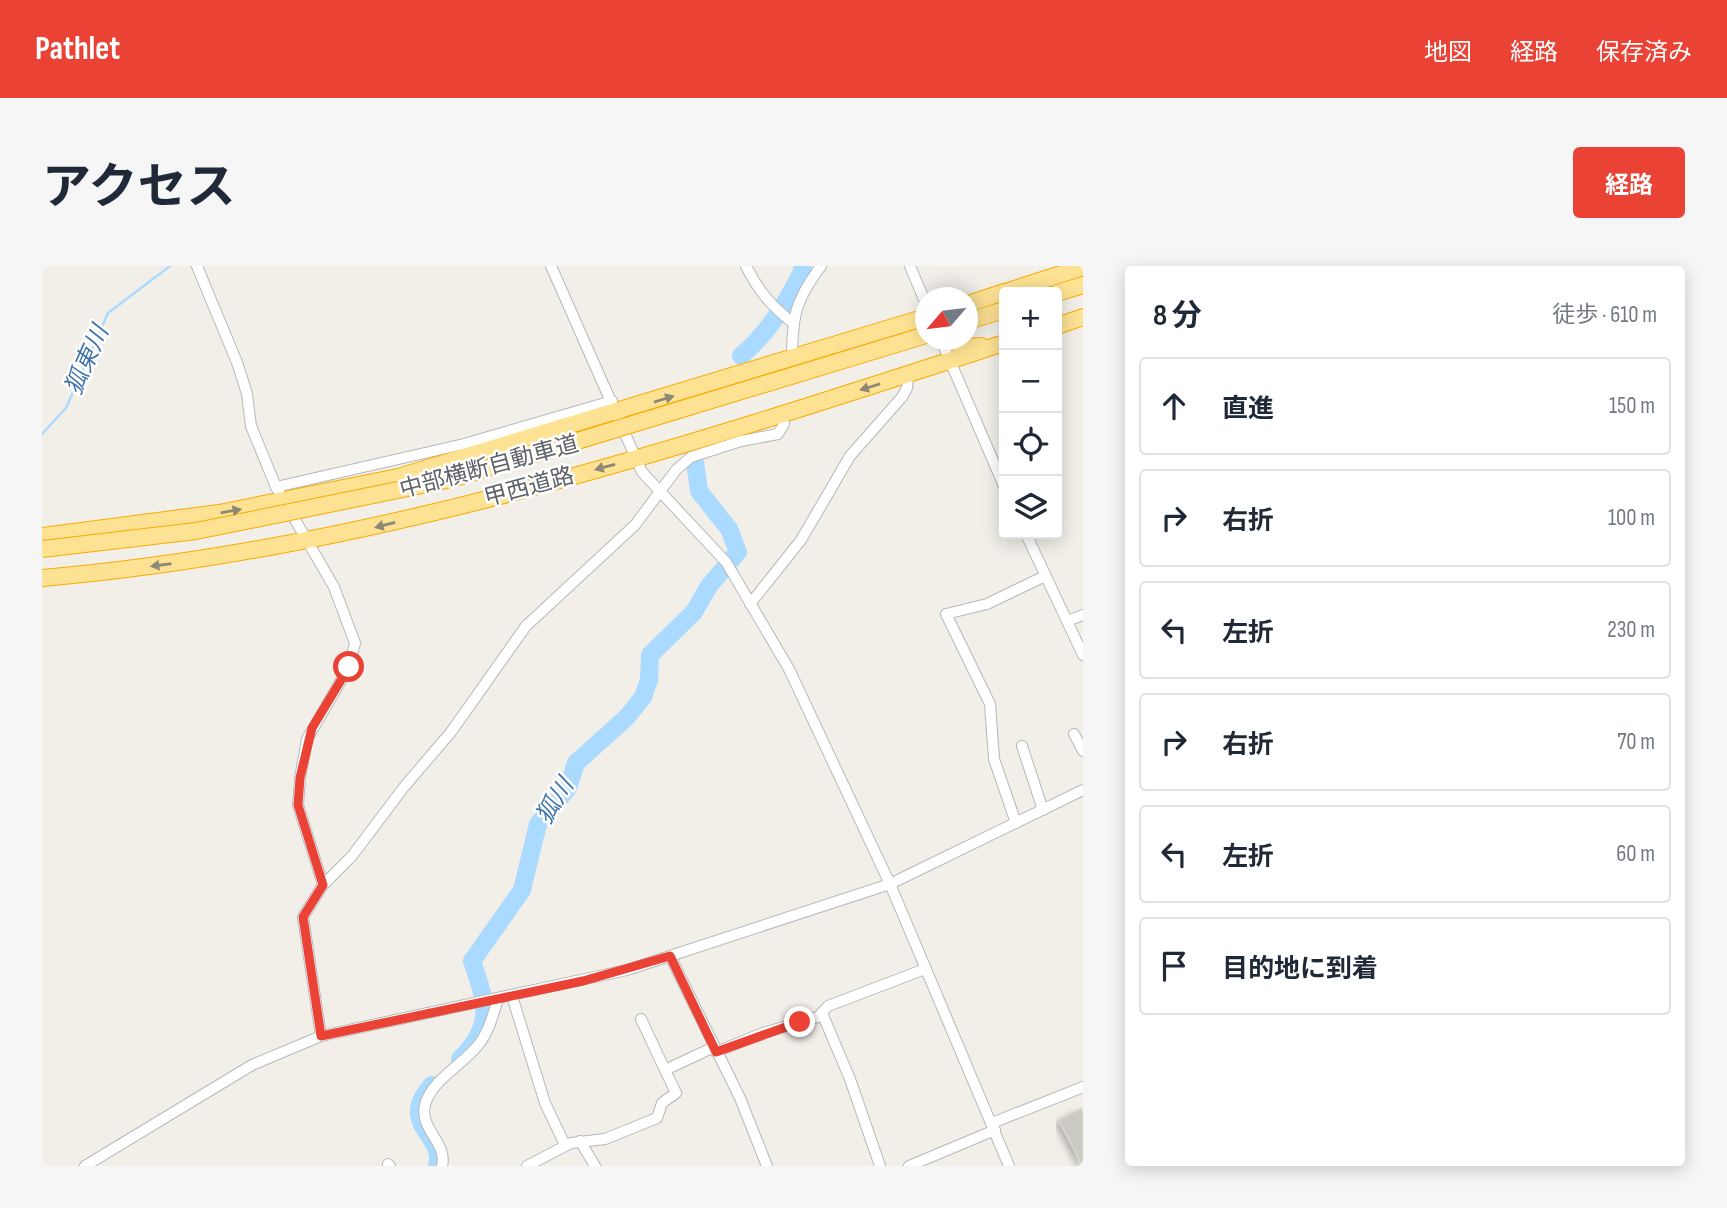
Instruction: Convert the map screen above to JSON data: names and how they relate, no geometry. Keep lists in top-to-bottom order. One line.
{"streets":{"highway":["中部横断自動車道","甲西道路"]},"water":["狐東川","狐川"],"north":"bottom left","page":{"header":"Pathlet","nav":["地図","経路","保存済み"],"title":"アクセス","buttons":"経路","heading":["8 分","徒歩 · 610 m"],"map_buttons":["+","−"],"list":[["直進","150 m"],["右折","100 m"],["左折","230 m"],["右折","70 m"],["左折","60 m"],"目的地に到着"]}}
